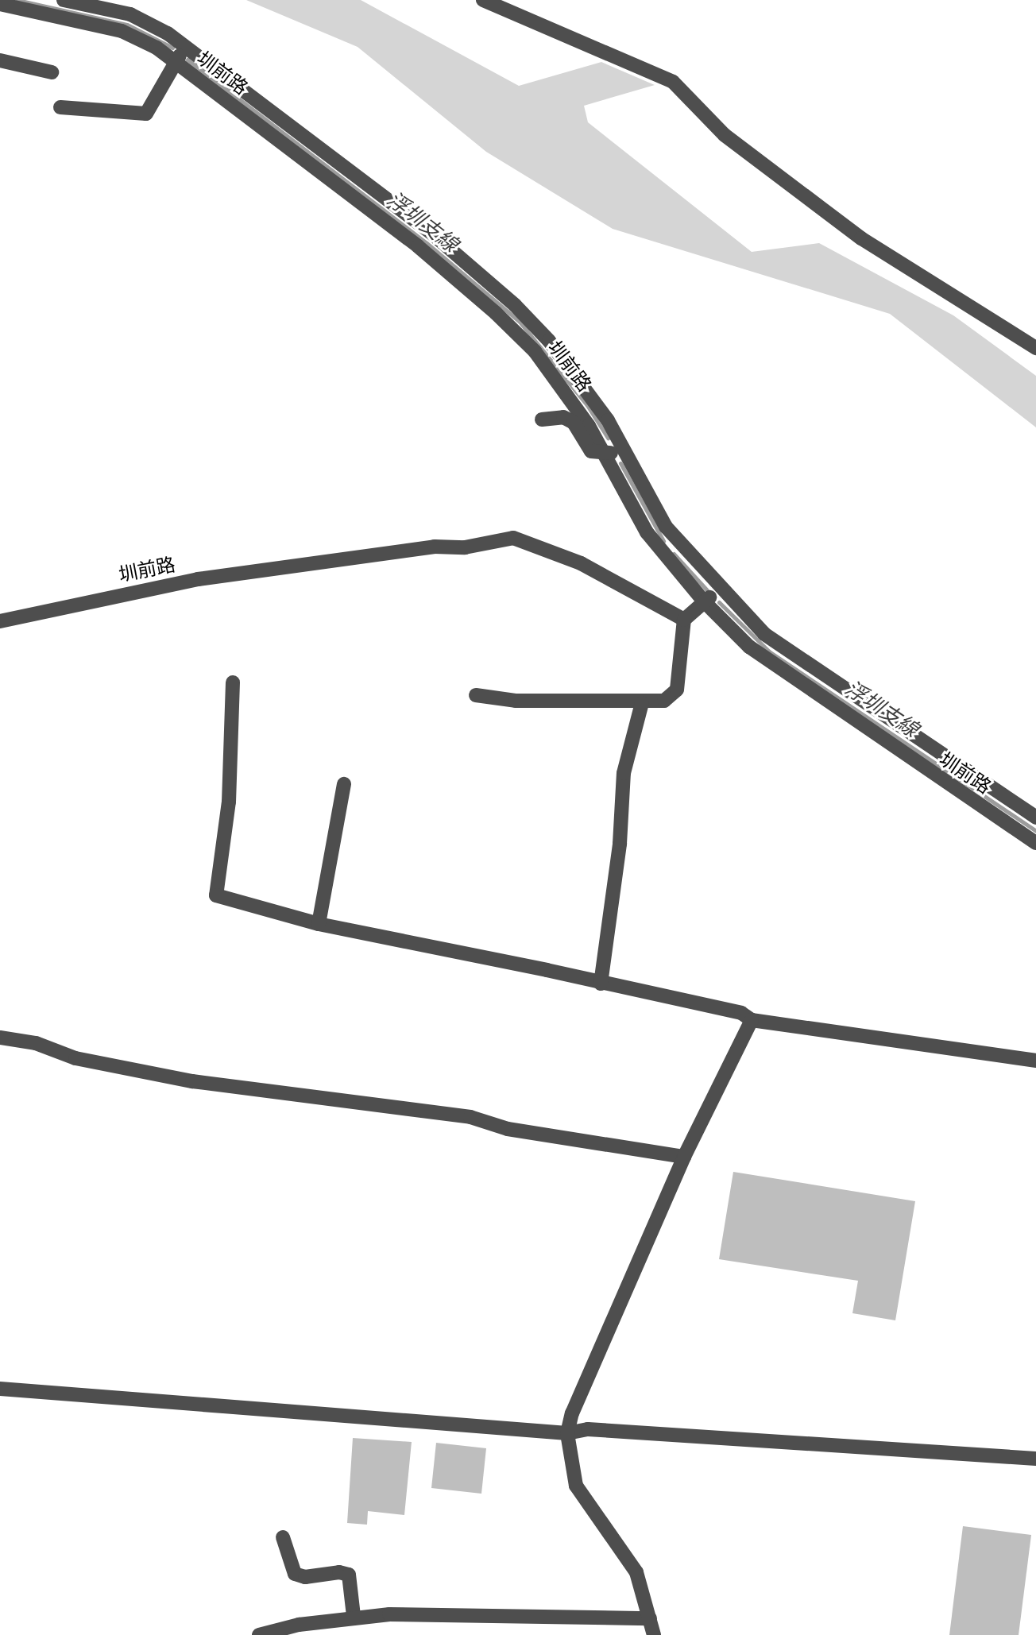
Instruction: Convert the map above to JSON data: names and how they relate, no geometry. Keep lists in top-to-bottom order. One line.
{"streets":{"street":["圳前路"]},"water":["浮圳支線"]}
